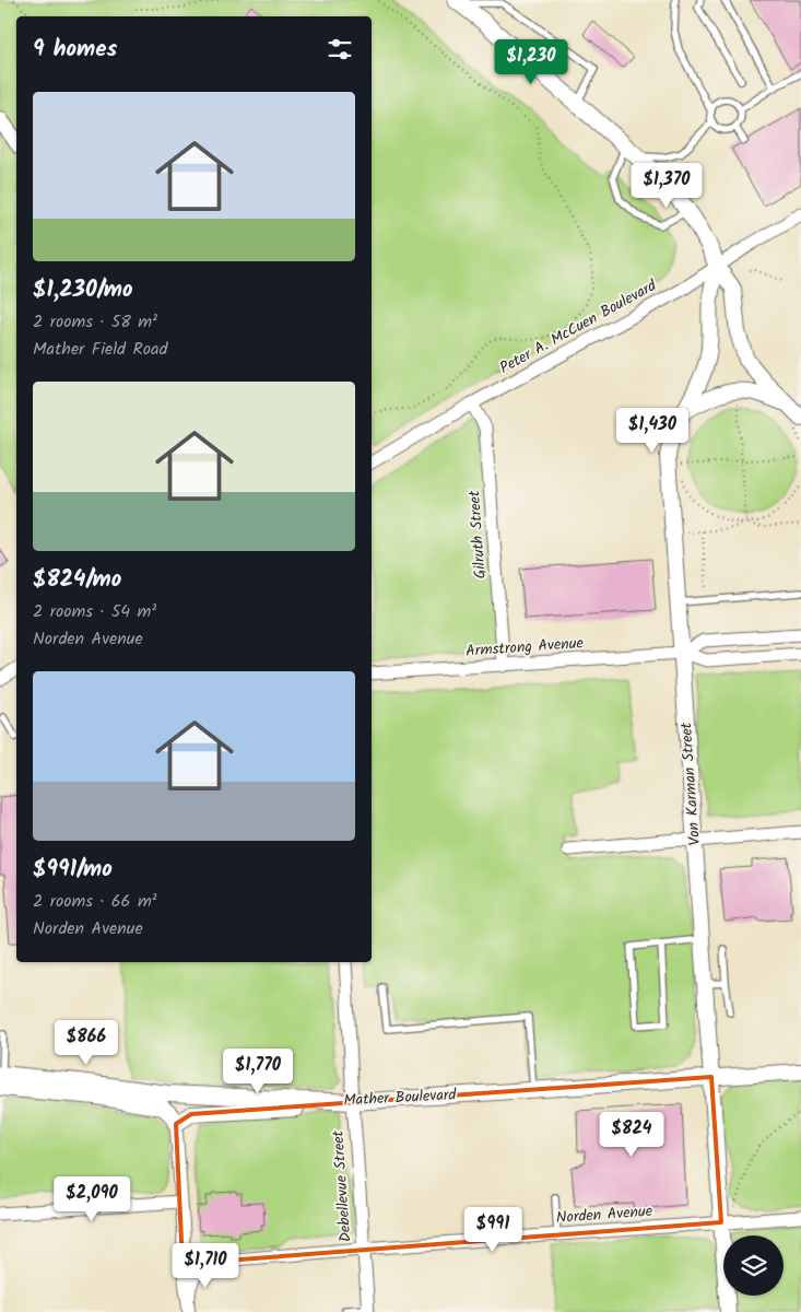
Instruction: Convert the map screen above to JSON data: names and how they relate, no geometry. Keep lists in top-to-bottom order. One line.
{"streets":{"street":["Peter A. McCuen Boulevard","Gilruth Street","Armstrong Avenue","Von Karman Street","Mather Boulevard","Debellevue Street","Norden Avenue"]},"crossings":[["Peter A. McCuen Boulevard","Gilruth Street"],["Peter A. McCuen Boulevard","Von Karman Street"],["Gilruth Street","Armstrong Avenue"],["Armstrong Avenue","Von Karman Street"],["Von Karman Street","Mather Boulevard"],["Von Karman Street","Norden Avenue"],["Mather Boulevard","Debellevue Street"],["Debellevue Street","Norden Avenue"]],"page":{"heading":"9 homes","price":["$1,230","$1,370","$1,430","$866","$1,770","$824","$2,090","$991","$1,710"],"list":[{"name":"$1,230/mo","note":"2 rooms · 58 m² · Mather Field Road"},{"name":"$824/mo","note":"2 rooms · 54 m² · Norden Avenue"},{"name":"$991/mo","note":"2 rooms · 66 m² · Norden Avenue"}]}}
